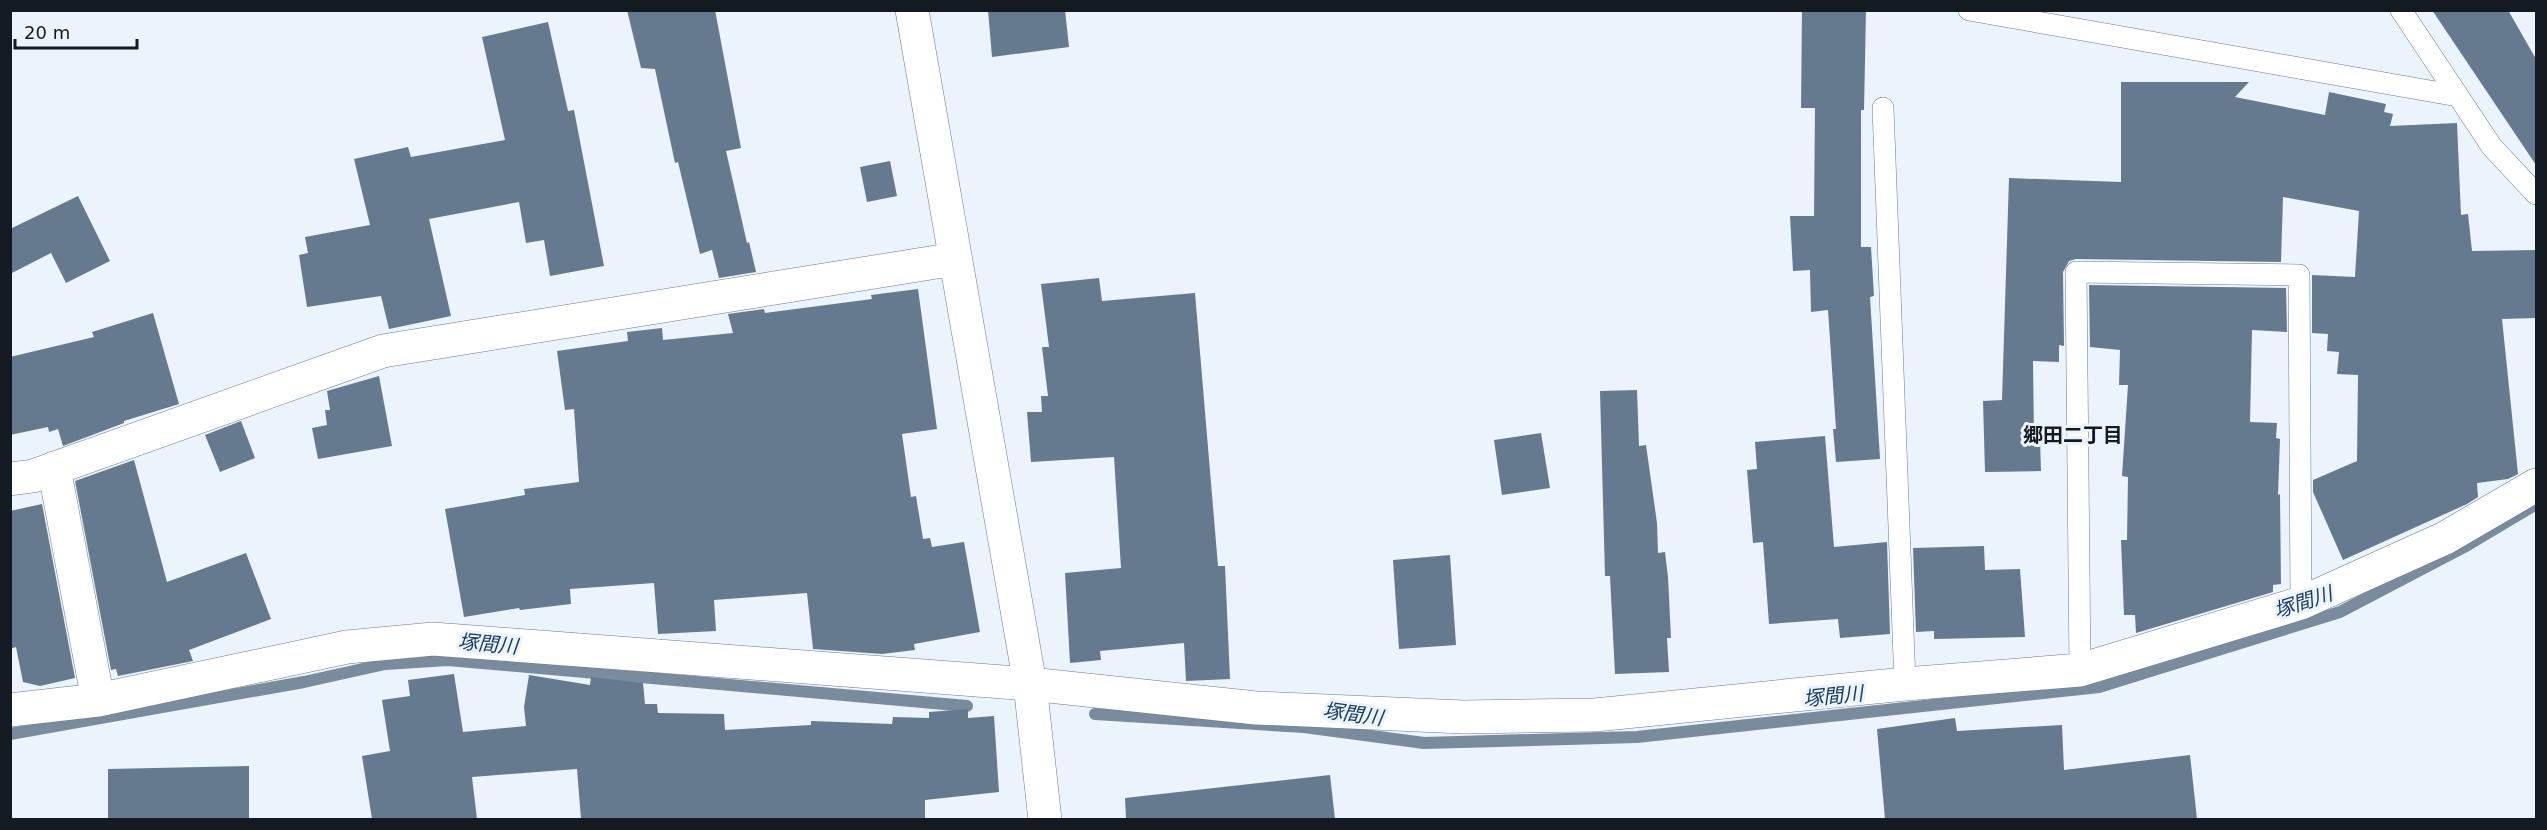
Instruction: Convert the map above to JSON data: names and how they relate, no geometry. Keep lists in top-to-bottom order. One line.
{"districts":["郷田二丁目"],"water":["塚間川"],"scale_bar":"20 m"}
